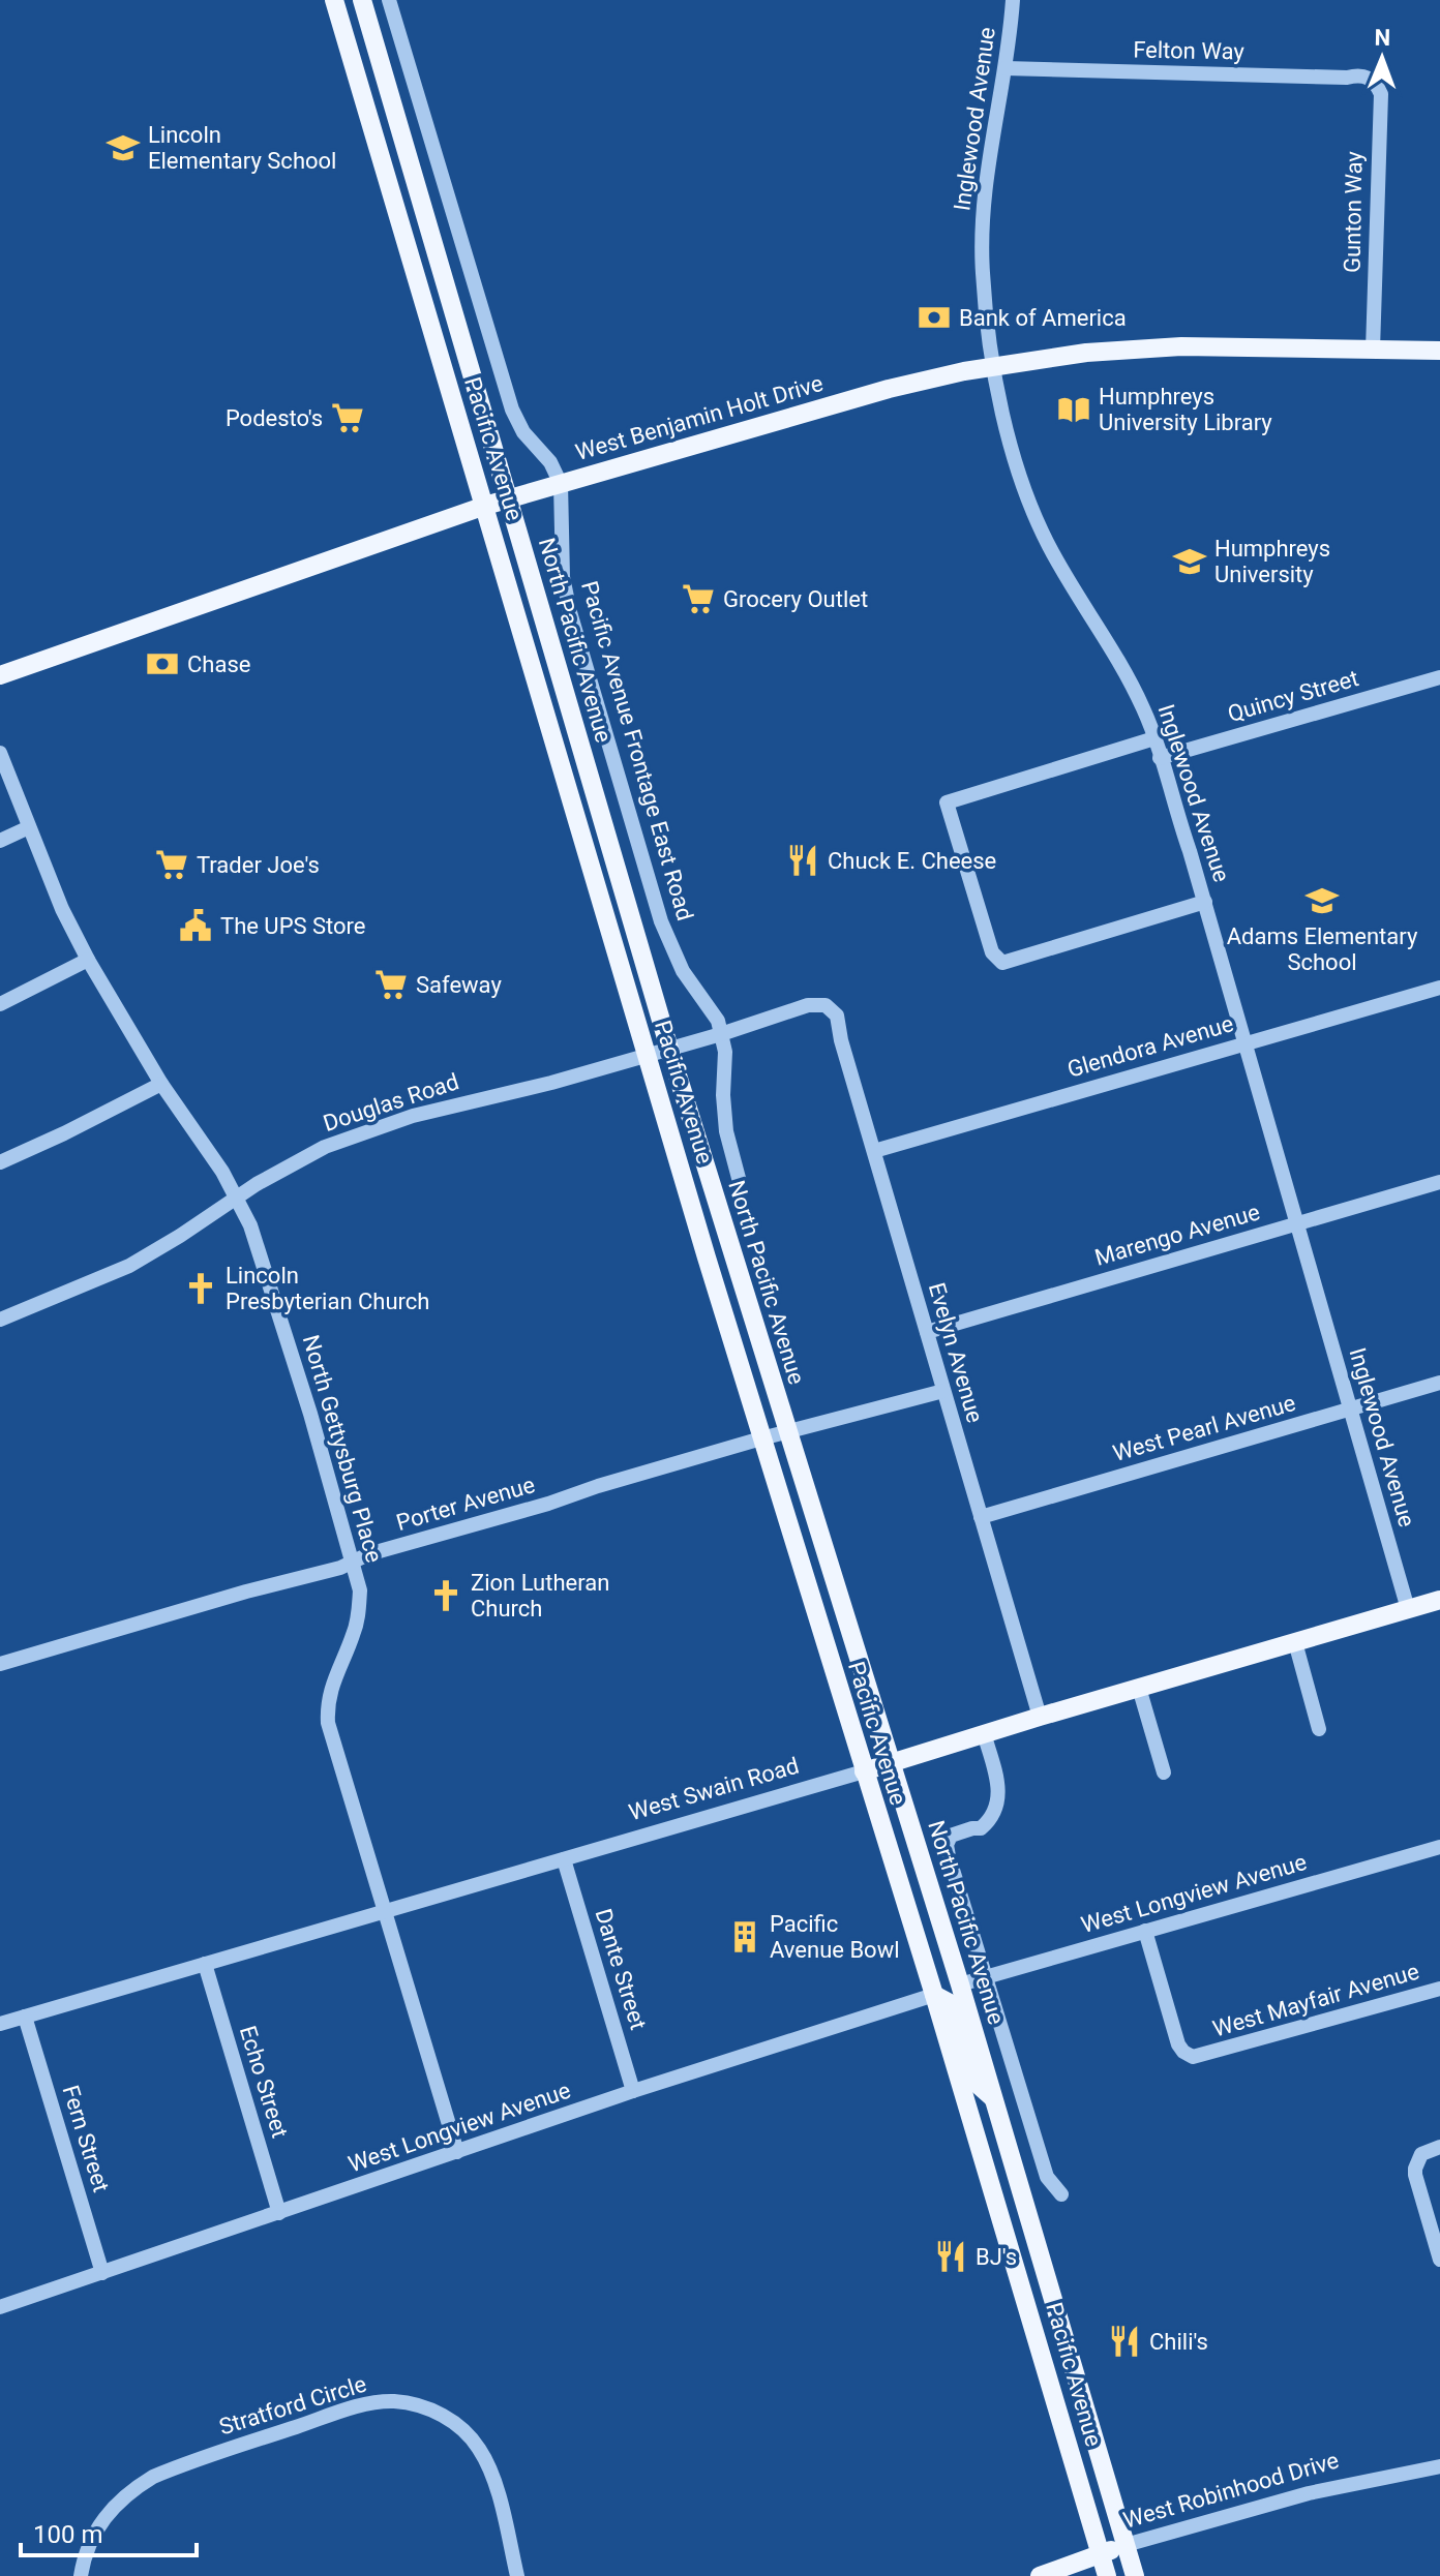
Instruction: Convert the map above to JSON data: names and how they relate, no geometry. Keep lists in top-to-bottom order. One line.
{"streets":{"main road":["West Benjamin Holt Drive","Pacific Avenue","North Pacific Avenue","West Swain Road","West Robinhood Drive"],"street":["Felton Way","Inglewood Avenue","Gunton Way","Quincy Street","Pacific Avenue Frontage East Road","Glendora Avenue","Douglas Road","Marengo Avenue","Evelyn Avenue","West Pearl Avenue","North Gettysburg Place","Porter Avenue","West Longview Avenue","Dante Street","West Mayfair Avenue","Echo Street","Fern Street","Stratford Circle"]},"crossings":[["Felton Way","Inglewood Avenue"],["Felton Way","Gunton Way"],["Inglewood Avenue","West Benjamin Holt Drive"],["Inglewood Avenue","Quincy Street"],["Inglewood Avenue","Glendora Avenue"],["Inglewood Avenue","Marengo Avenue"],["Inglewood Avenue","West Pearl Avenue"],["Inglewood Avenue","West Swain Road"],["Gunton Way","West Benjamin Holt Drive"],["West Benjamin Holt Drive","Pacific Avenue"],["West Benjamin Holt Drive","North Pacific Avenue"],["West Benjamin Holt Drive","Pacific Avenue Frontage East Road"],["Pacific Avenue","Douglas Road"],["Pacific Avenue","Porter Avenue"],["Pacific Avenue","West Swain Road"],["Pacific Avenue","West Longview Avenue"],["Pacific Avenue","West Robinhood Drive"],["North Pacific Avenue","Douglas Road"],["North Pacific Avenue","Porter Avenue"],["North Pacific Avenue","West Swain Road"],["North Pacific Avenue","West Longview Avenue"],["North Pacific Avenue","West Robinhood Drive"],["Pacific Avenue Frontage East Road","Douglas Road"],["Glendora Avenue","Evelyn Avenue"],["Douglas Road","Evelyn Avenue"],["Douglas Road","North Gettysburg Place"],["Marengo Avenue","Evelyn Avenue"],["Evelyn Avenue","West Pearl Avenue"],["Evelyn Avenue","Porter Avenue"],["Evelyn Avenue","West Swain Road"],["North Gettysburg Place","Porter Avenue"],["North Gettysburg Place","West Swain Road"],["North Gettysburg Place","West Longview Avenue"],["West Swain Road","Dante Street"],["West Swain Road","Echo Street"],["West Swain Road","Fern Street"],["West Longview Avenue","Dante Street"],["West Longview Avenue","West Mayfair Avenue"],["West Longview Avenue","Echo Street"],["West Longview Avenue","Fern Street"]],"places":{"school or university":["Lincoln Elementary School","Humphreys University","Adams Elementary School"],"bank":["Bank of America","Chase"],"library":["Humphreys University Library"],"supermarket":["Podesto's","Grocery Outlet","Trader Joe's","Safeway"],"restaurant":["Chuck E. Cheese","BJ's","Chili's"],"public building":["The UPS Store"],"church":["Lincoln Presbyterian Church","Zion Lutheran Church"],"building":["Pacific Avenue Bowl"]},"scale_bar":"100 m","north":"top"}
